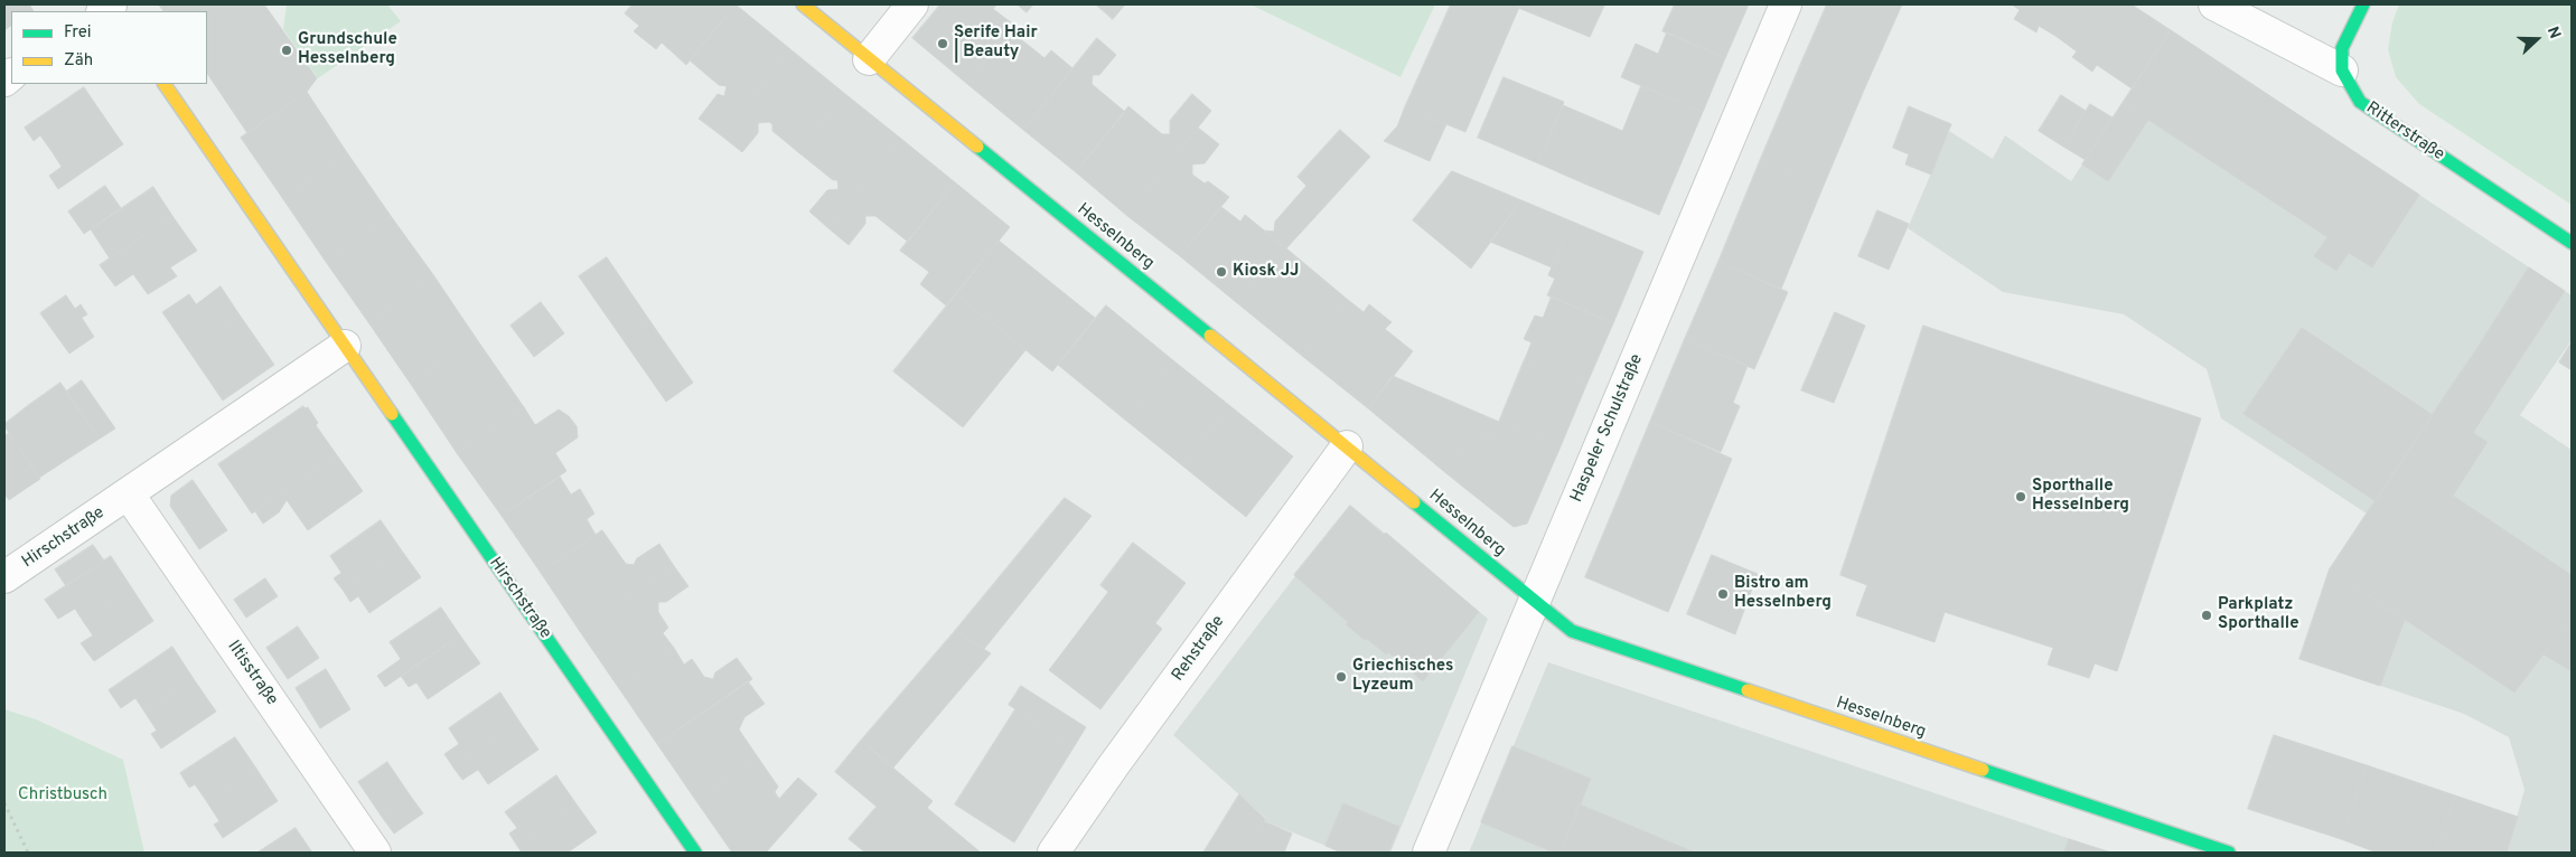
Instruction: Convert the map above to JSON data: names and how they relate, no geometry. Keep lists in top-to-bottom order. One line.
{"streets":{"street":["Ritterstraße","Hesselnberg","Haspeler Schulstraße","Hirschstraße","Rehstraße","Iltisstraße"]},"crossings":[["Hesselnberg","Haspeler Schulstraße"],["Hesselnberg","Rehstraße"],["Hirschstraße","Iltisstraße"]],"parks":["Christbusch"],"places":["Serife Hair | Beauty","Grundschule Hesselnberg","Kiosk JJ","Sporthalle Hesselnberg","Bistro am Hesselnberg","Parkplatz Sporthalle","Griechisches Lyzeum"],"legend":["Frei","Zäh"],"north":"right"}
